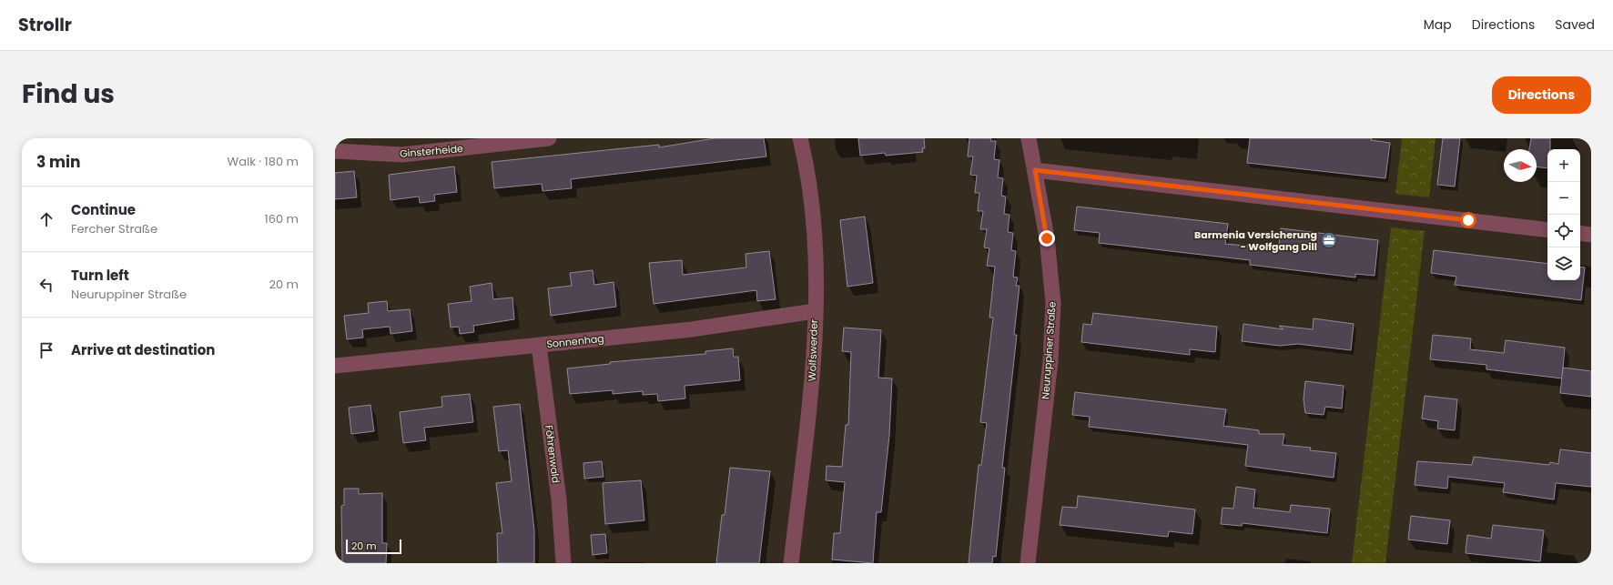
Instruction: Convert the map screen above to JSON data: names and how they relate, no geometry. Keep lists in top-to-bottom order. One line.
{"streets":{"street":["Ginsterheide","Sonnenhag","Wolfswerder","Neuruppiner Straße","Föhrenwald"]},"crossings":[["Sonnenhag","Wolfswerder"],["Sonnenhag","Föhrenwald"]],"places":{"office":["Barmenia Versicherung - Wolfgang Dill"]},"scale_bar":"20 m","north":"right","page":{"header":"Strollr","nav":["Map","Directions","Saved"],"title":"Find us","buttons":"Directions","heading":["3 min","Walk · 180 m"],"map_buttons":["+","−"],"list":[["Continue","Fercher Straße","160 m"],["Turn left","Neuruppiner Straße","20 m"],"Arrive at destination"],"scale":"20 m"}}
